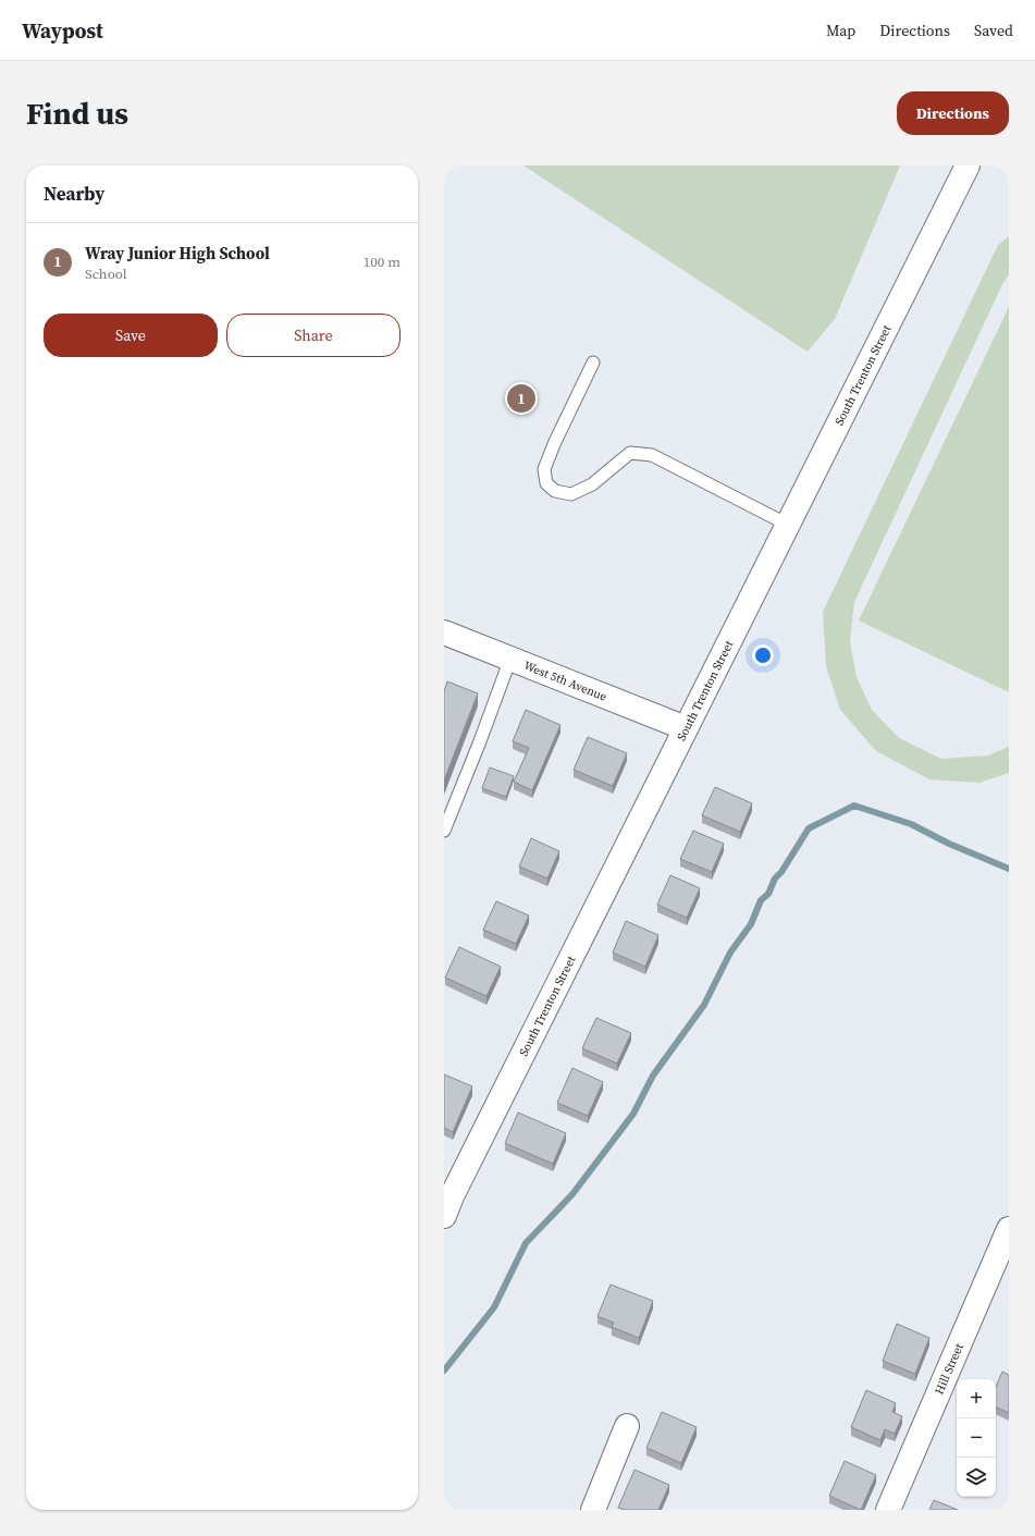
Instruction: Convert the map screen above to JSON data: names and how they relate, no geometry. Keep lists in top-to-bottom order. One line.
{"streets":{"street":["South Trenton Street","West 5th Avenue","Hill Street"]},"crossings":[["South Trenton Street","West 5th Avenue"]],"page":{"header":"Waypost","nav":["Map","Directions","Saved"],"buttons":["Directions",["Save","Share"]],"title":"Find us","heading":"Nearby","list":[{"mark":"1","name":"Wray Junior High School","note":"School","value":"100 m"}],"pins":"1","map_buttons":["+","−"]}}
